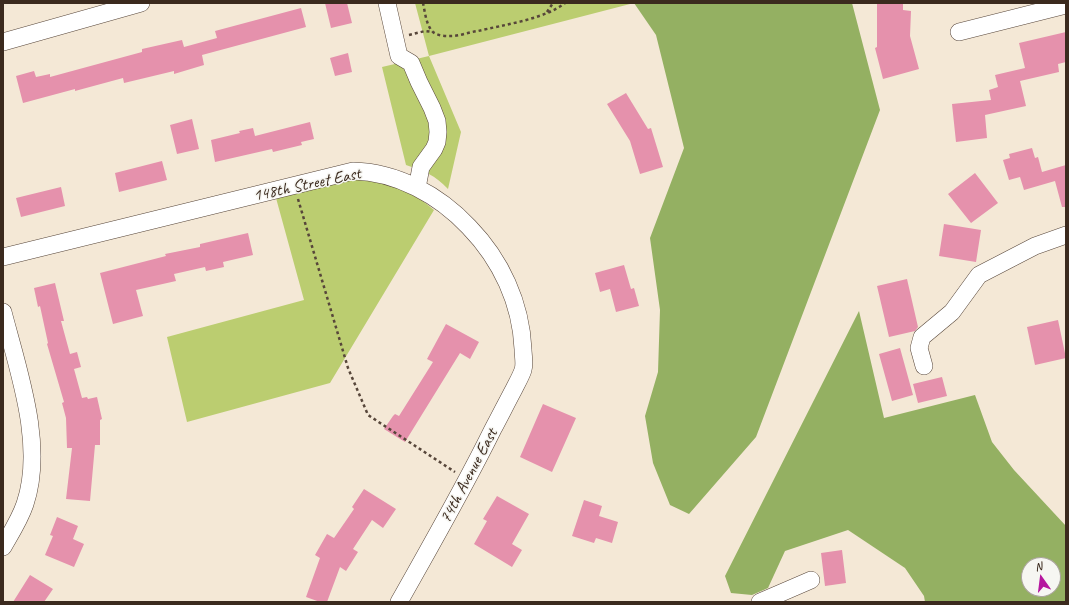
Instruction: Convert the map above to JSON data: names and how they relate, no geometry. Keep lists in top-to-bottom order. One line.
{"streets":{"street":["148th Street East","74th Avenue East"]},"crossings":[["148th Street East","74th Avenue East"]],"north":"top"}
